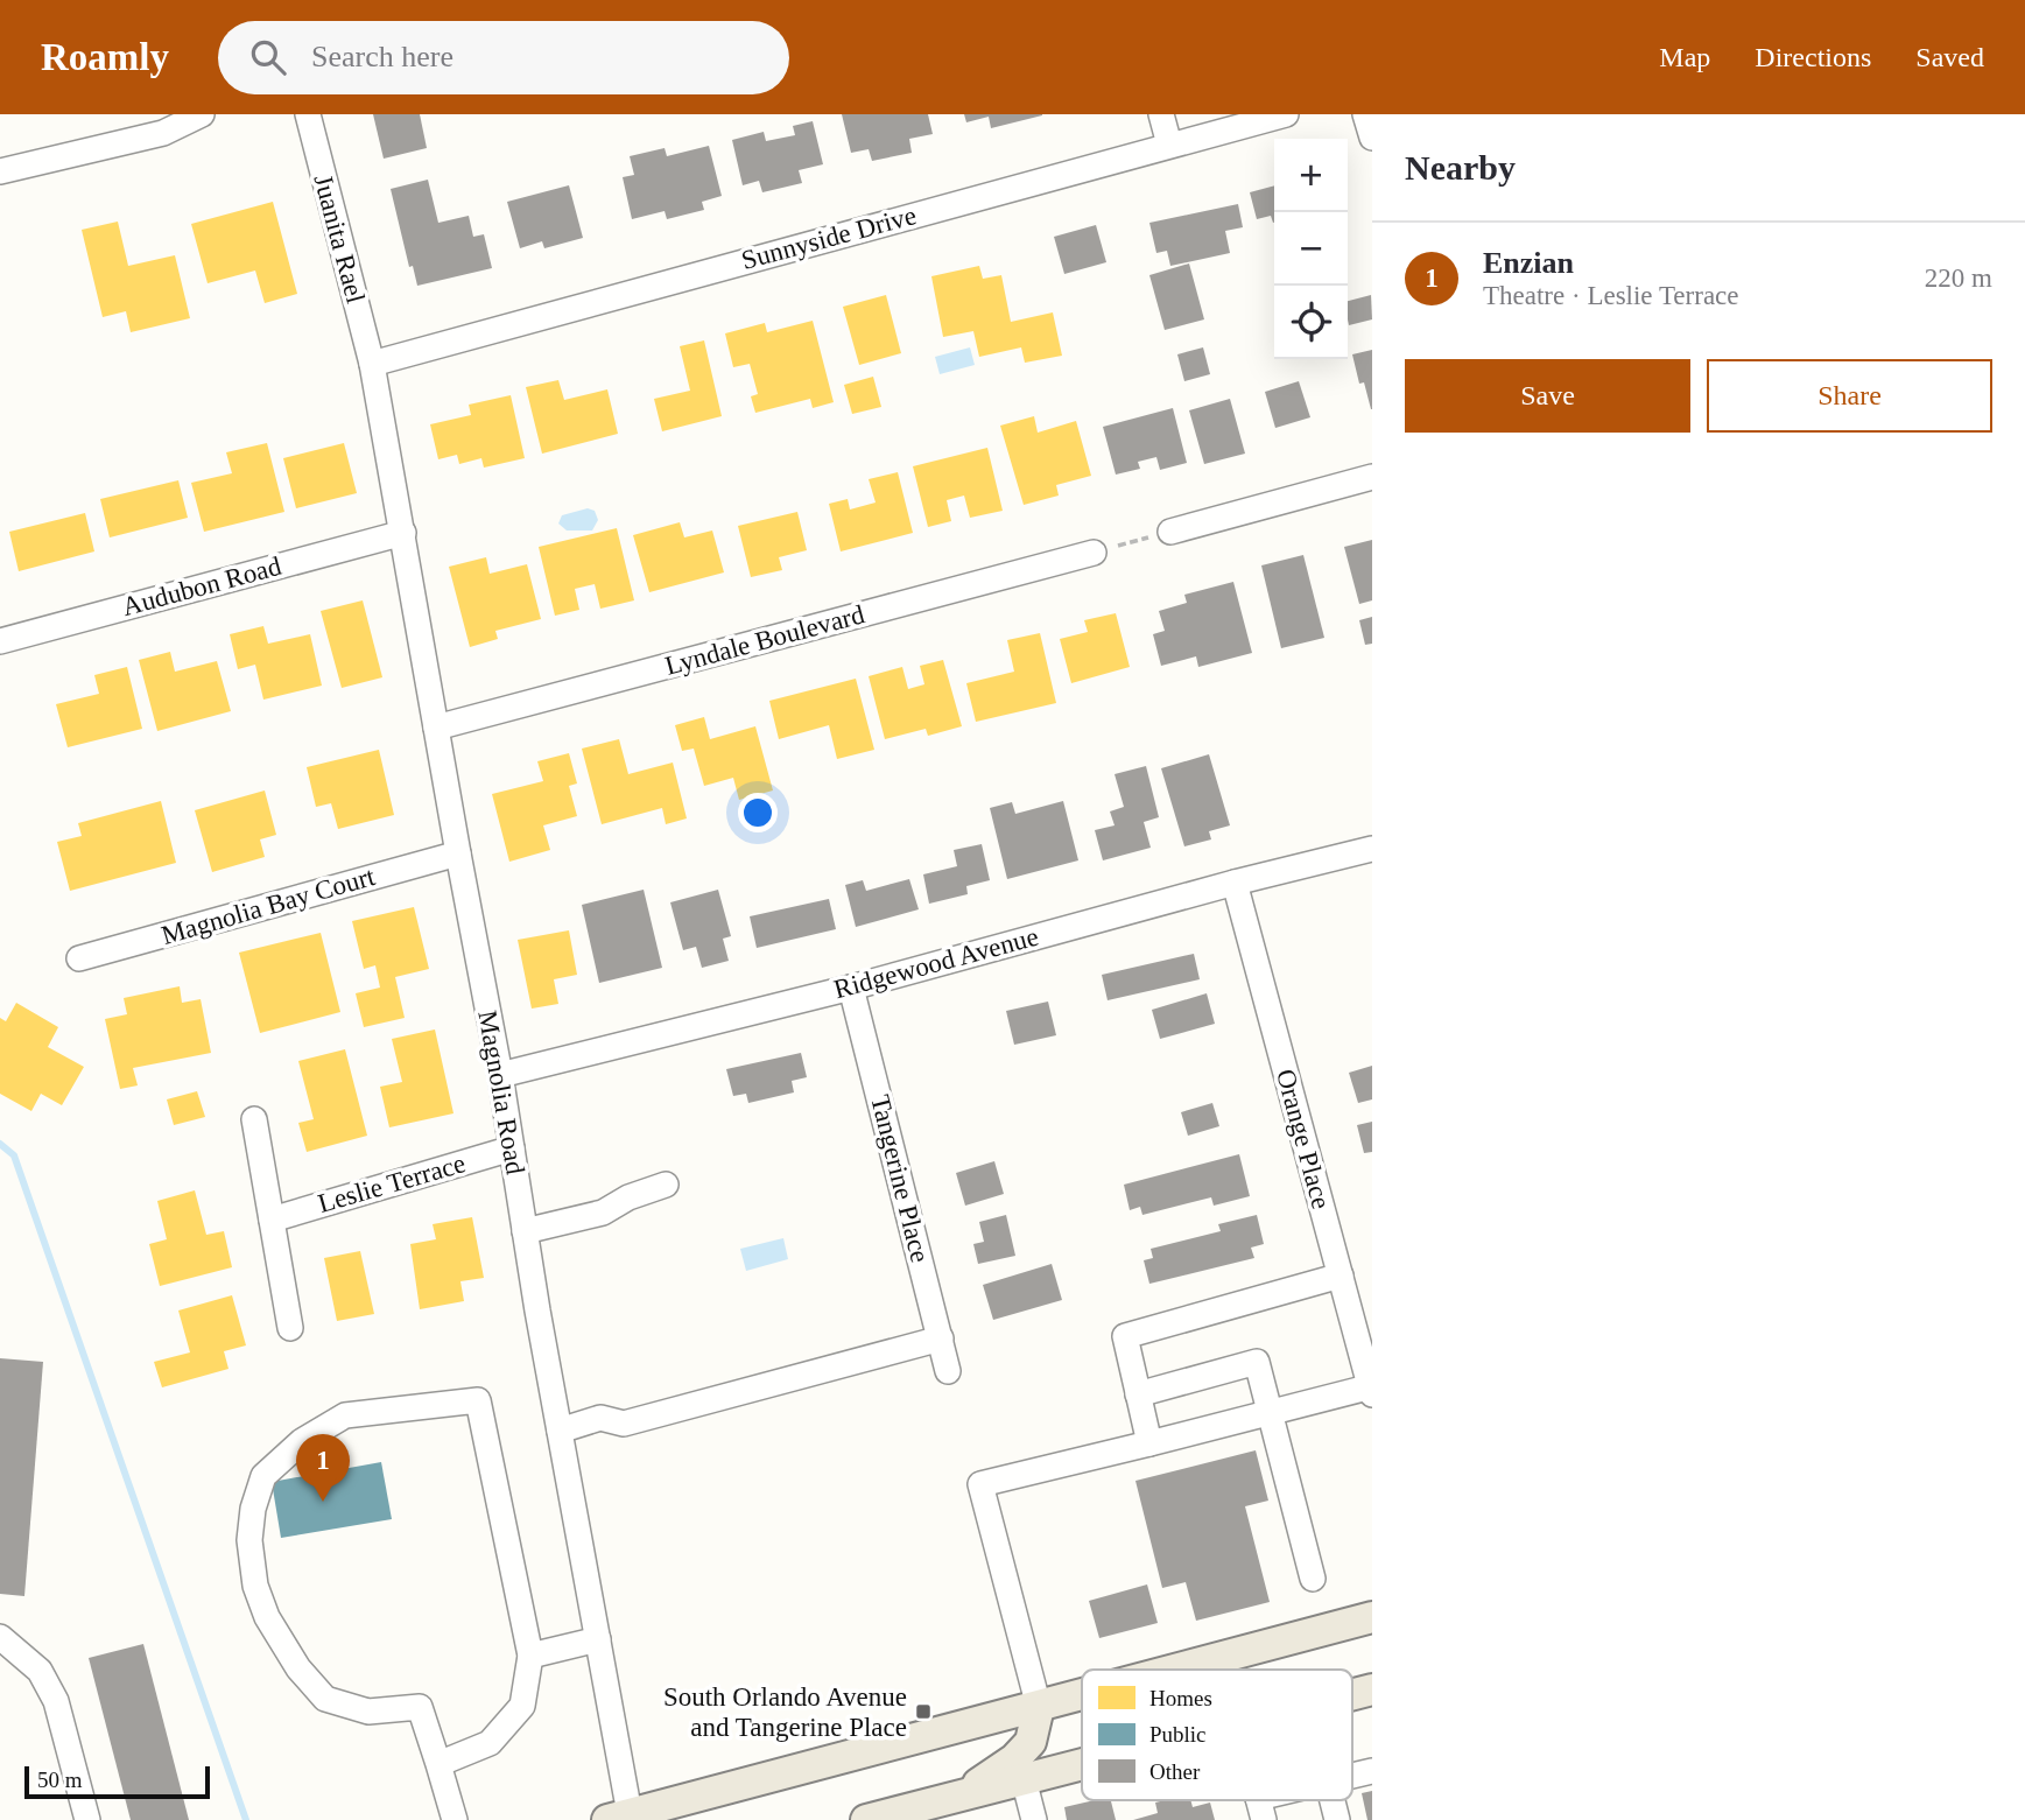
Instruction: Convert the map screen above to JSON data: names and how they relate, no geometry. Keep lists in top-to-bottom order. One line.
{"streets":{"street":["Sunnyside Drive","Juanita Rael","Audubon Road","Lyndale Boulevard","Magnolia Bay Court","Ridgewood Avenue","Magnolia Road","Orange Place","Tangerine Place","Leslie Terrace"]},"crossings":[["Sunnyside Drive","Juanita Rael"],["Sunnyside Drive","Magnolia Road"],["Juanita Rael","Magnolia Road"],["Audubon Road","Magnolia Road"],["Lyndale Boulevard","Magnolia Road"],["Magnolia Bay Court","Magnolia Road"],["Ridgewood Avenue","Magnolia Road"],["Ridgewood Avenue","Orange Place"],["Ridgewood Avenue","Tangerine Place"],["Magnolia Road","Leslie Terrace"]],"places":{"transit":["South Orlando Avenue and Tangerine Place"]},"legend":["Homes","Public","Other"],"scale_bar":"50 m","page":{"header":"Roamly","search":"Search here","nav":["Map","Directions","Saved"],"heading":"Nearby","map_buttons":["+","−"],"list":[{"mark":"1","name":"Enzian","note":"Theatre · Leslie Terrace","value":"220 m"}],"buttons":["Save","Share"],"pins":"1","scale":"50 m"}}
